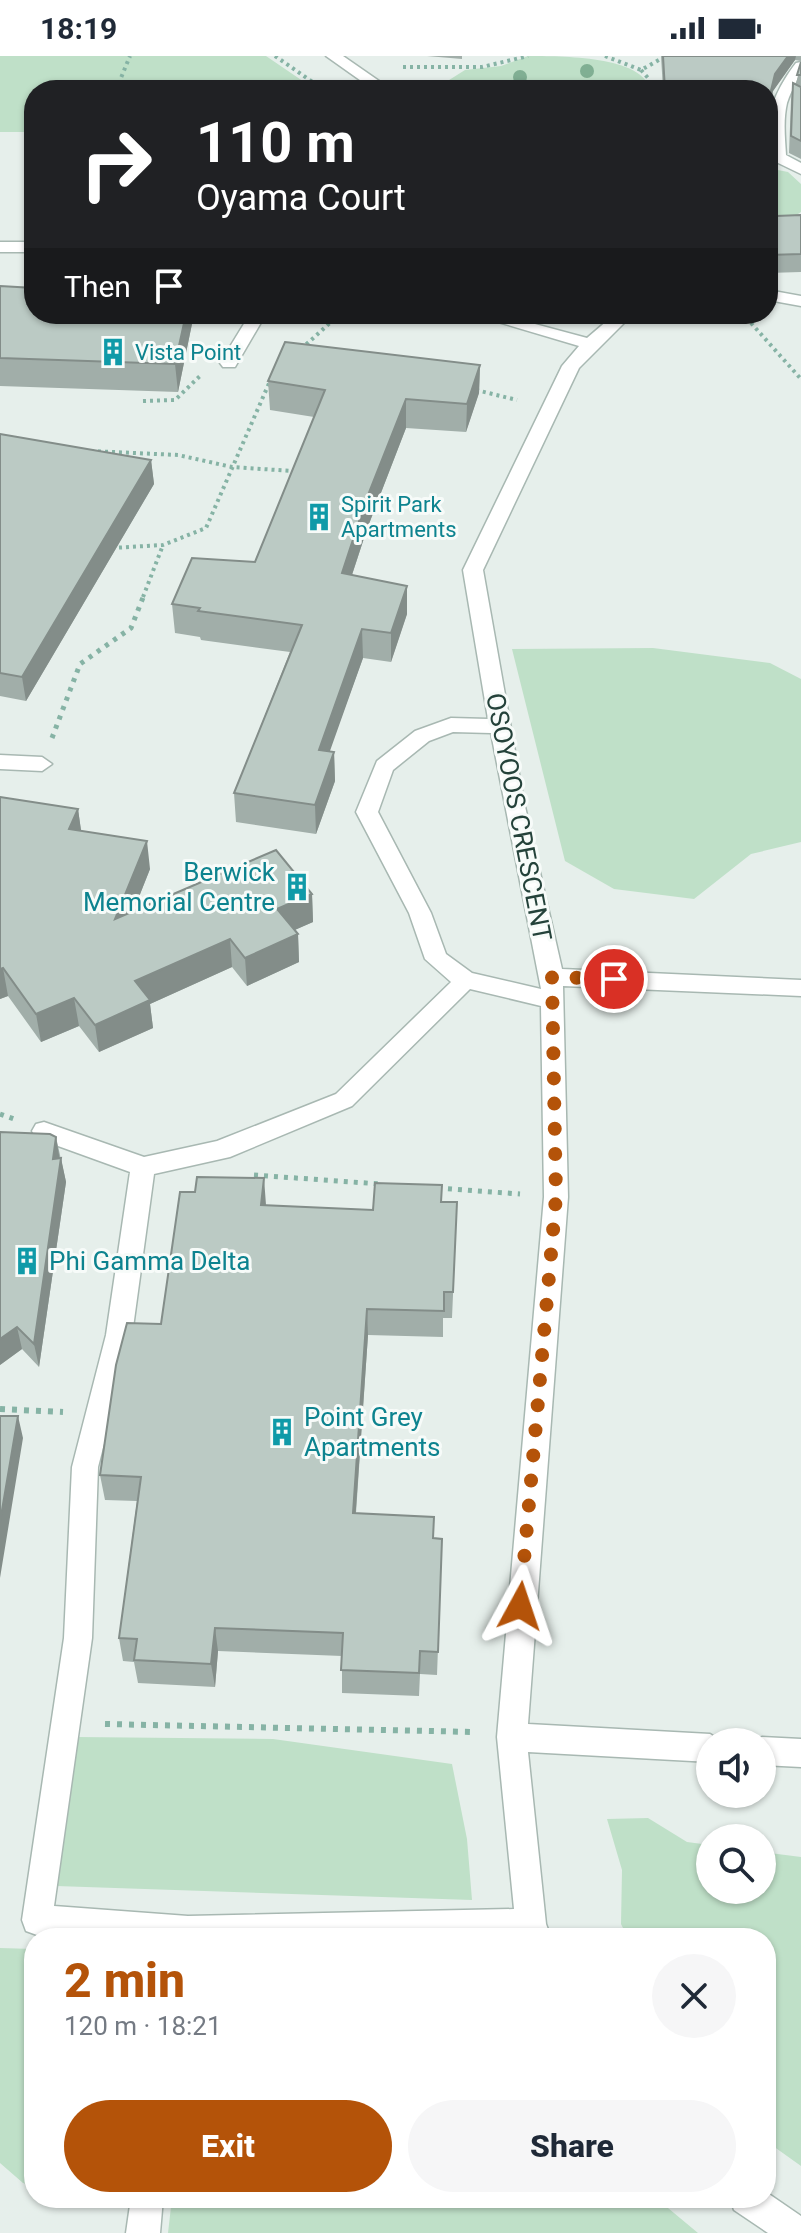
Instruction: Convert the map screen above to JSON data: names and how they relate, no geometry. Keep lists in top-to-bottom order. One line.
{"streets":{"street":["OSOYOOS CRESCENT"]},"places":{"building":["Vista Point","Spirit Park Apartments","Berwick Memorial Centre","Phi Gamma Delta","Point Grey Apartments"]},"page":{"status":"18:19","turn":["110 m","Oyama Court"],"then":"Then","heading":["2 min","120 m · 18:21"],"buttons":["Exit","Share"]}}
